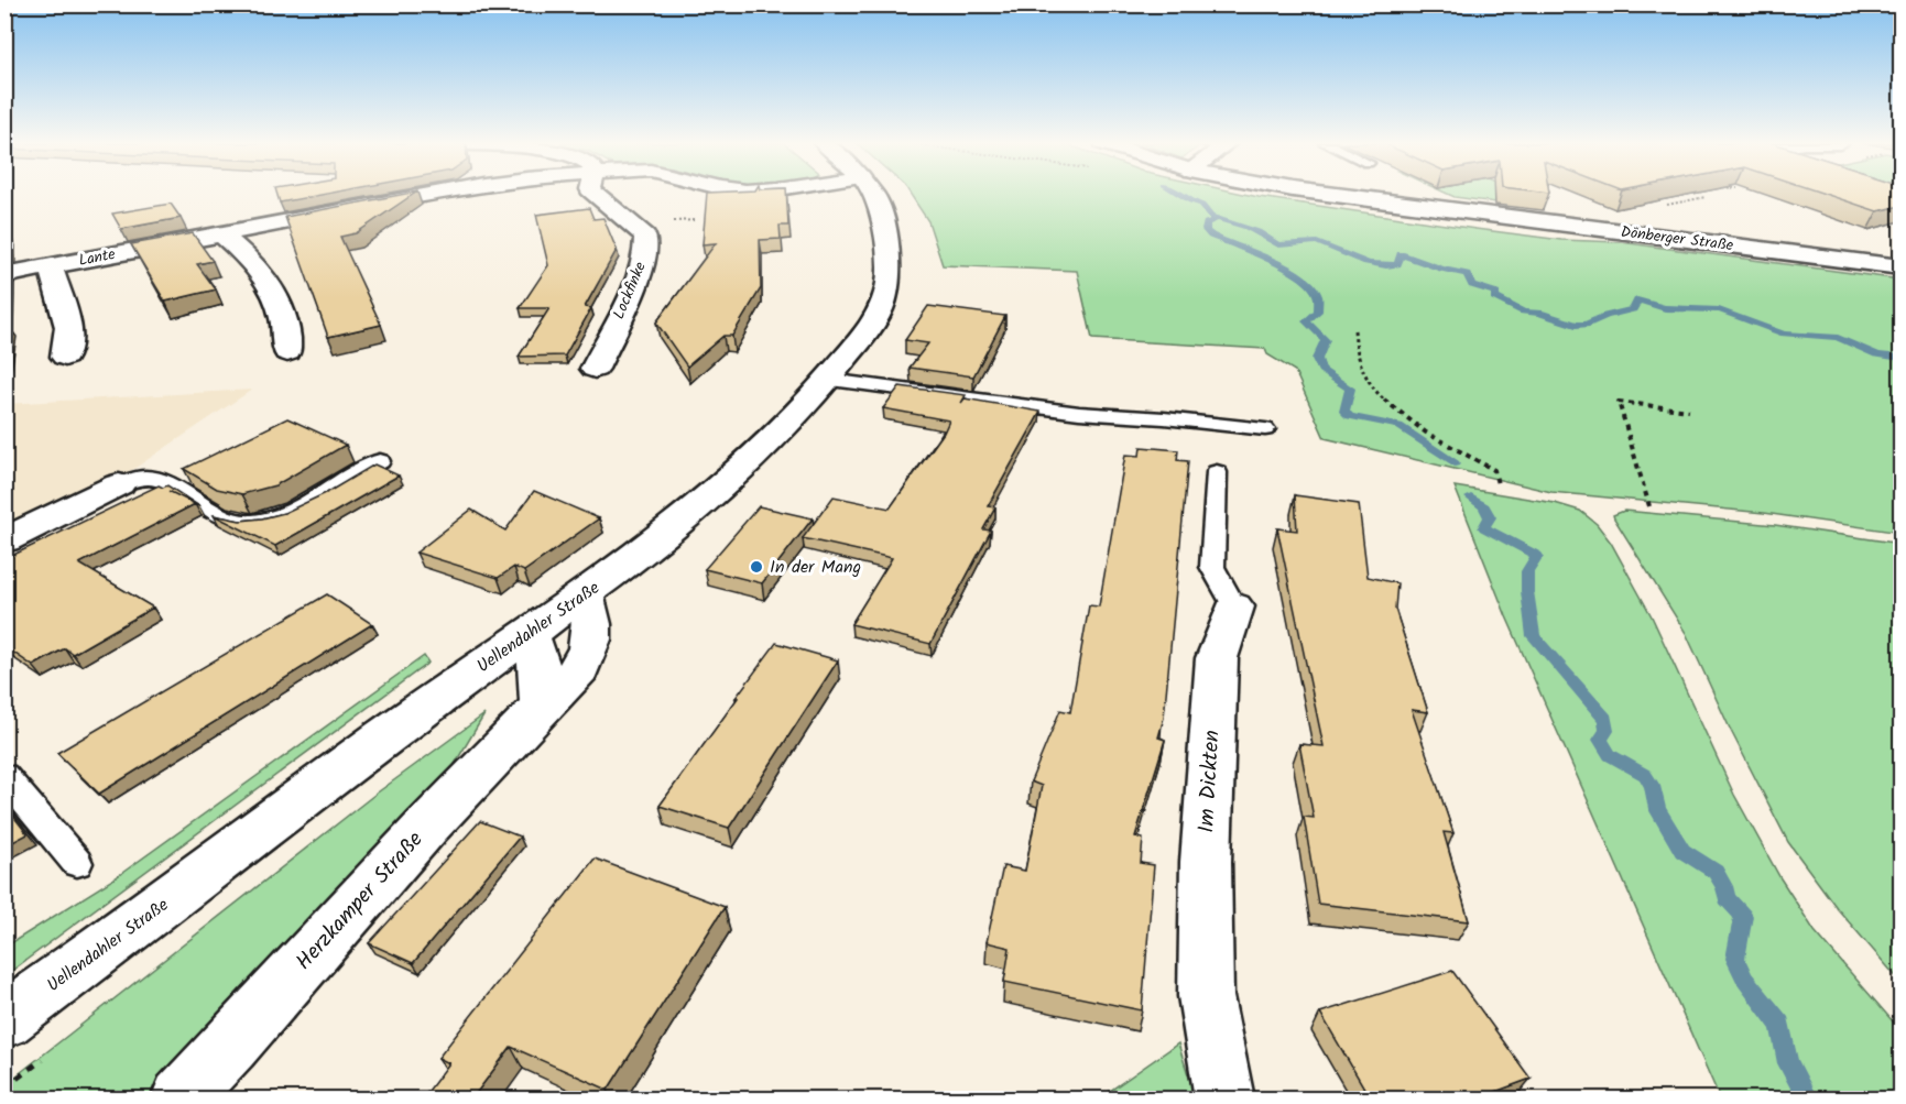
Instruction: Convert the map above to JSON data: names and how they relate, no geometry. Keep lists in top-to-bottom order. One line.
{"streets":{"street":["Dönberger Straße","Lante","Lockfinke","Uellendahler Straße","Im Dickten","Herzkamper Straße"]},"crossings":[["Uellendahler Straße","Herzkamper Straße"]],"places":["In der Mang"]}
